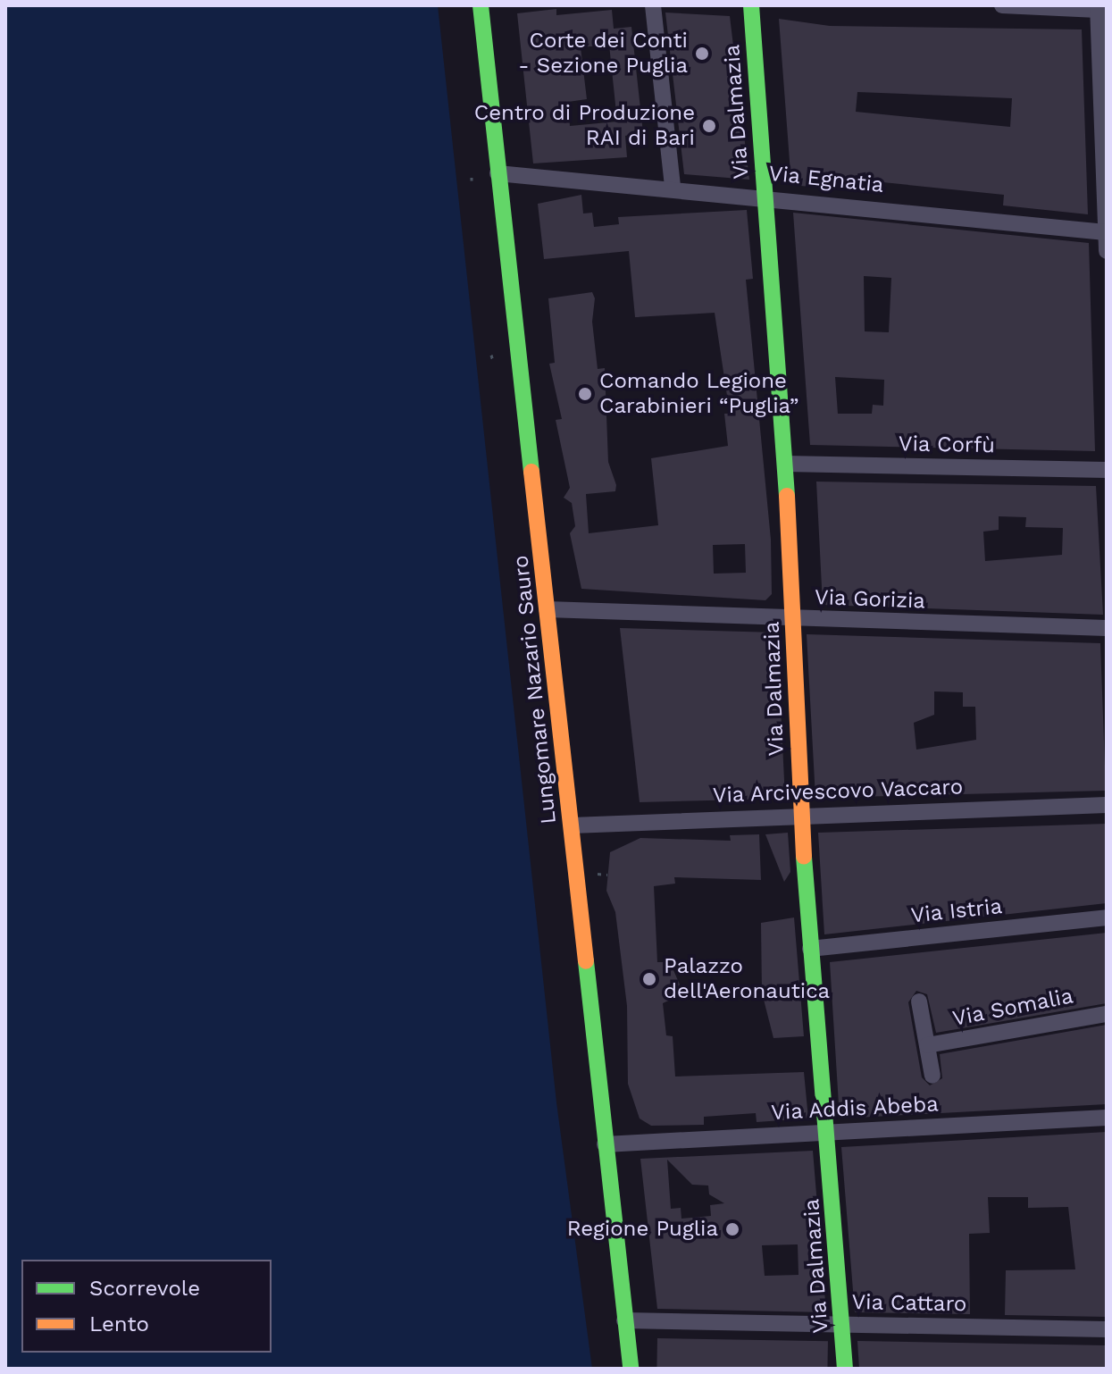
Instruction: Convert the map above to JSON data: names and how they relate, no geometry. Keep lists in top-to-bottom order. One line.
{"streets":{"main road":["Via Dalmazia","Lungomare Nazario Sauro"],"street":["Via Egnatia","Via Corfù","Via Gorizia","Via Arcivescovo Vaccaro","Via Istria","Via Somalia","Via Addis Abeba","Via Cattaro"]},"crossings":[["Via Dalmazia","Via Egnatia"],["Via Dalmazia","Via Corfù"],["Via Dalmazia","Via Gorizia"],["Via Dalmazia","Via Arcivescovo Vaccaro"],["Via Dalmazia","Via Istria"],["Via Dalmazia","Via Addis Abeba"],["Via Dalmazia","Via Cattaro"],["Via Egnatia","Lungomare Nazario Sauro"],["Via Gorizia","Lungomare Nazario Sauro"],["Lungomare Nazario Sauro","Via Arcivescovo Vaccaro"],["Lungomare Nazario Sauro","Via Addis Abeba"],["Lungomare Nazario Sauro","Via Cattaro"]],"places":["Corte dei Conti - Sezione Puglia","Centro di Produzione RAI di Bari","Comando Legione Carabinieri “Puglia”","Palazzo dell'Aeronautica","Regione Puglia"],"legend":["Scorrevole","Lento"]}
